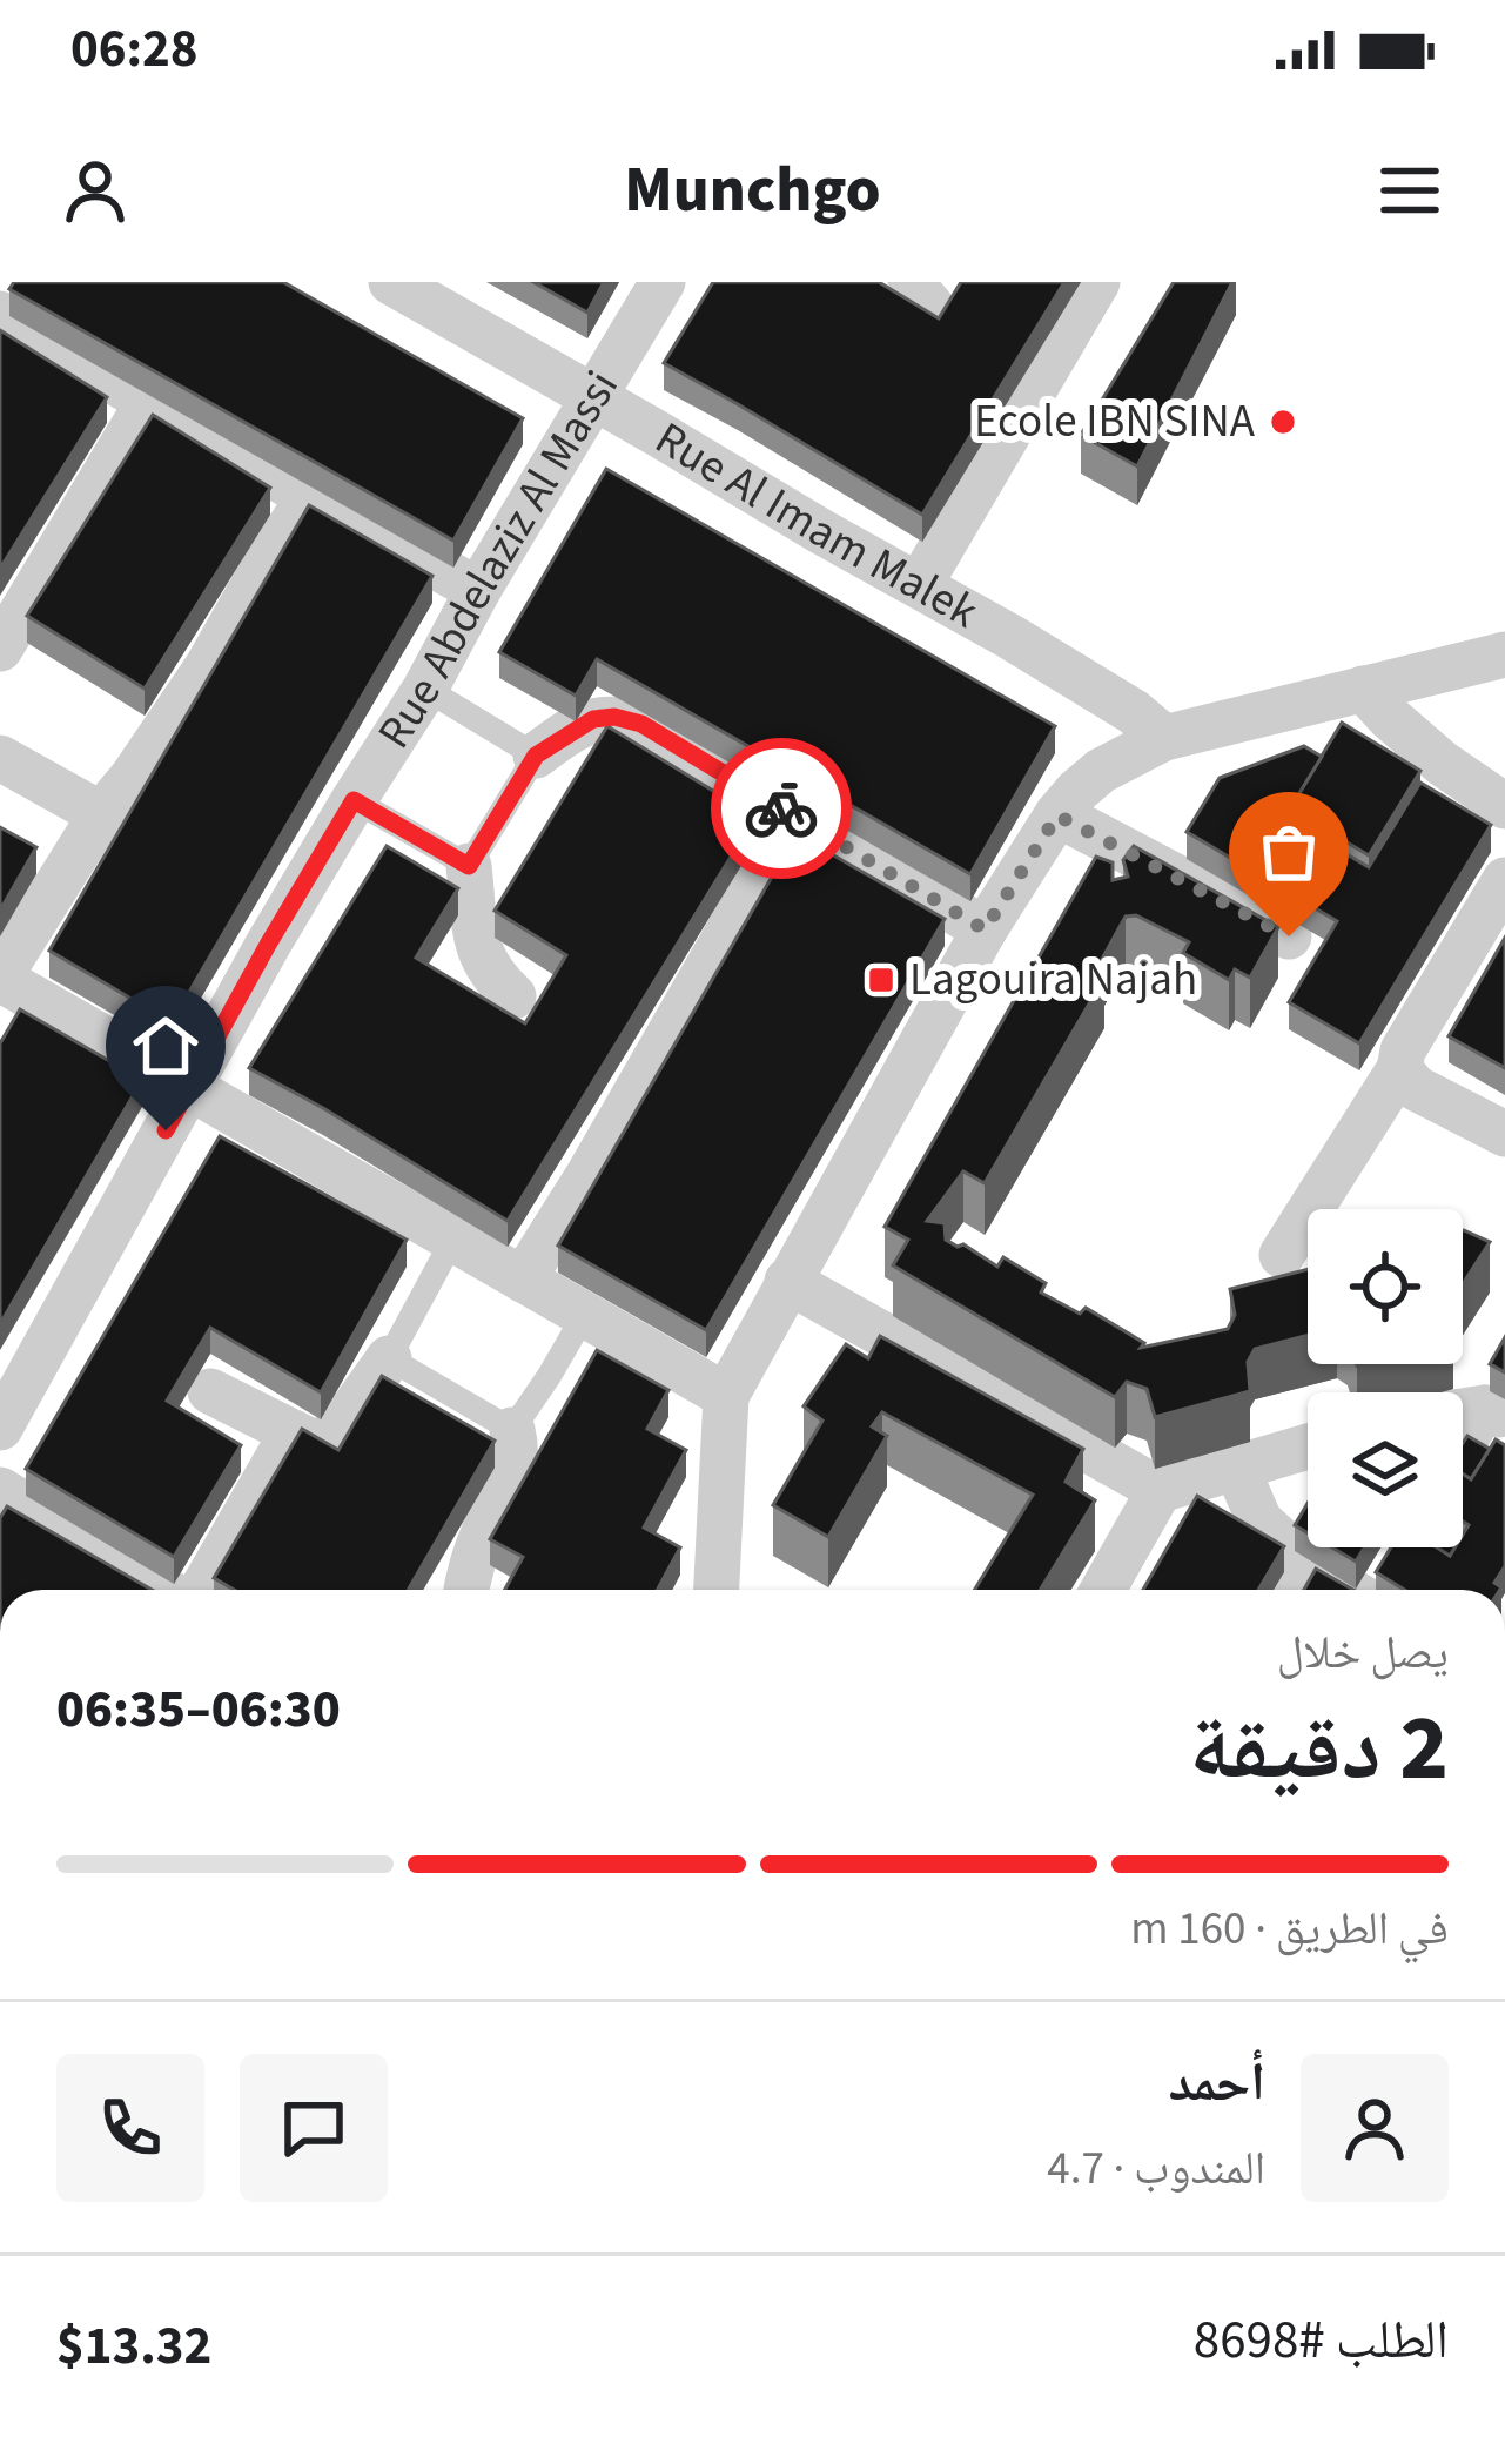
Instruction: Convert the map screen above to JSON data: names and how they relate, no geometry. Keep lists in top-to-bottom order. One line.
{"streets":{"street":["Rue Al Imam Malek","Rue Abdelaziz Al Massi"]},"crossings":[["Rue Al Imam Malek","Rue Abdelaziz Al Massi"]],"places":{"other":["Ecole IBN SINA"],"transit":["Lagouira Najah"]},"page":{"status":"06:28","header":"Munchgo","heading":["2 دقيقة","يصل خلال","06:30–06:35"],"panel":["أحمد","المندوب · 4.7","الطلب #8698","$13.32"],"bar":"في الطريق · 160 m"}}
